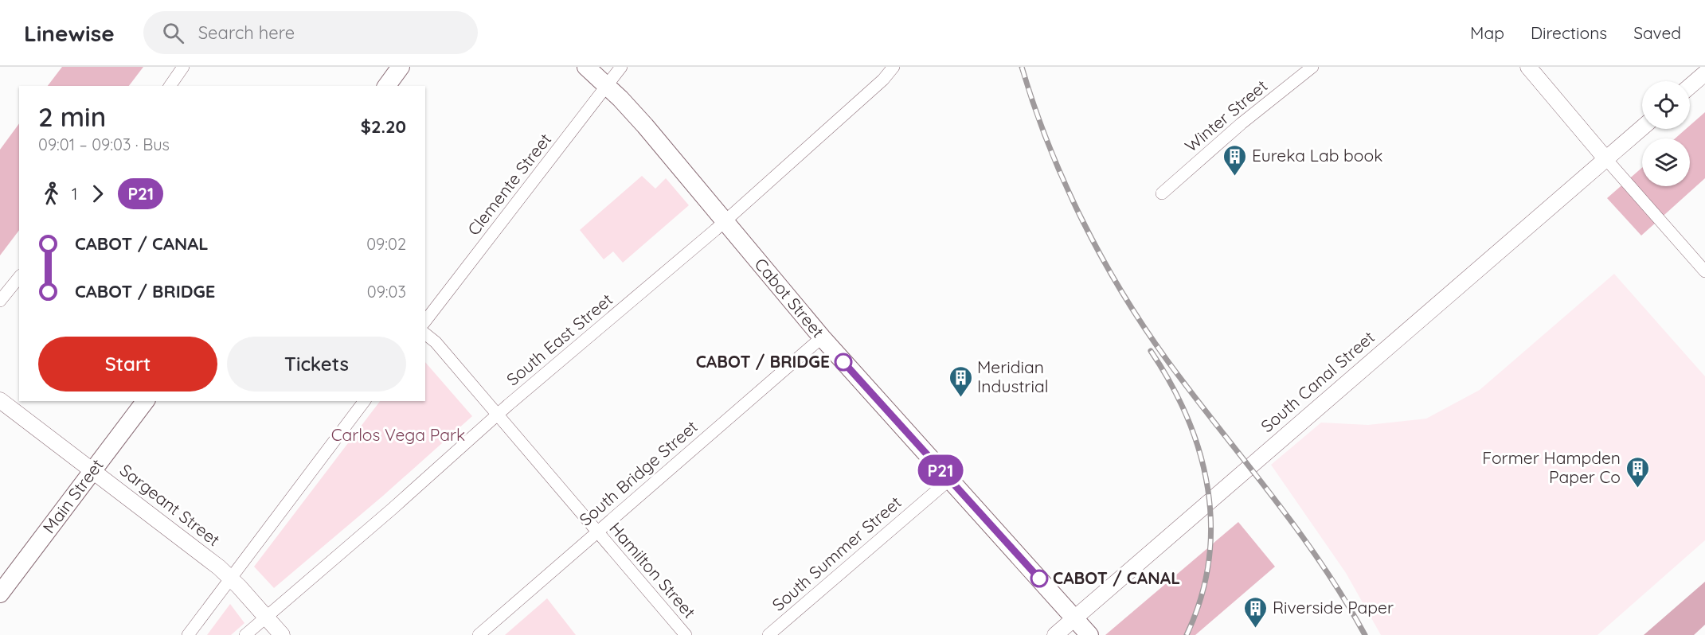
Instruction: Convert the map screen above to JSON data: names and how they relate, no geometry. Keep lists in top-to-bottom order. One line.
{"streets":{"main road":["Cabot Street","Main Street"],"street":["Winter Street","Clemente Street","South East Street","South Canal Street","South Bridge Street","Sargeant Street","South Summer Street","Hamilton Street"]},"crossings":[["Clemente Street","Cabot Street"],["Cabot Street","South East Street"],["Cabot Street","South Canal Street"],["Cabot Street","South Bridge Street"],["Cabot Street","South Summer Street"],["South East Street","Sargeant Street"],["South East Street","Hamilton Street"],["South Bridge Street","Hamilton Street"],["Main Street","Sargeant Street"]],"parks":["Carlos Vega Park"],"places":{"building":["Eureka Lab book","Meridian Industrial","Former Hampden Paper Co","Riverside Paper"],"other":["CABOT / BRIDGE","CABOT / CANAL"]},"lines":["bus line P21"],"page":{"header":"Linewise","search":"Search here","nav":["Map","Directions","Saved"],"on_map":"P21","heading":["2 min","09:01 – 09:03 · Bus","$2.20"],"legs":["1","P21"],"list":[{"name":"CABOT / CANAL","value":"09:02"},{"name":"CABOT / BRIDGE","value":"09:03"}],"buttons":["Start","Tickets"]}}
